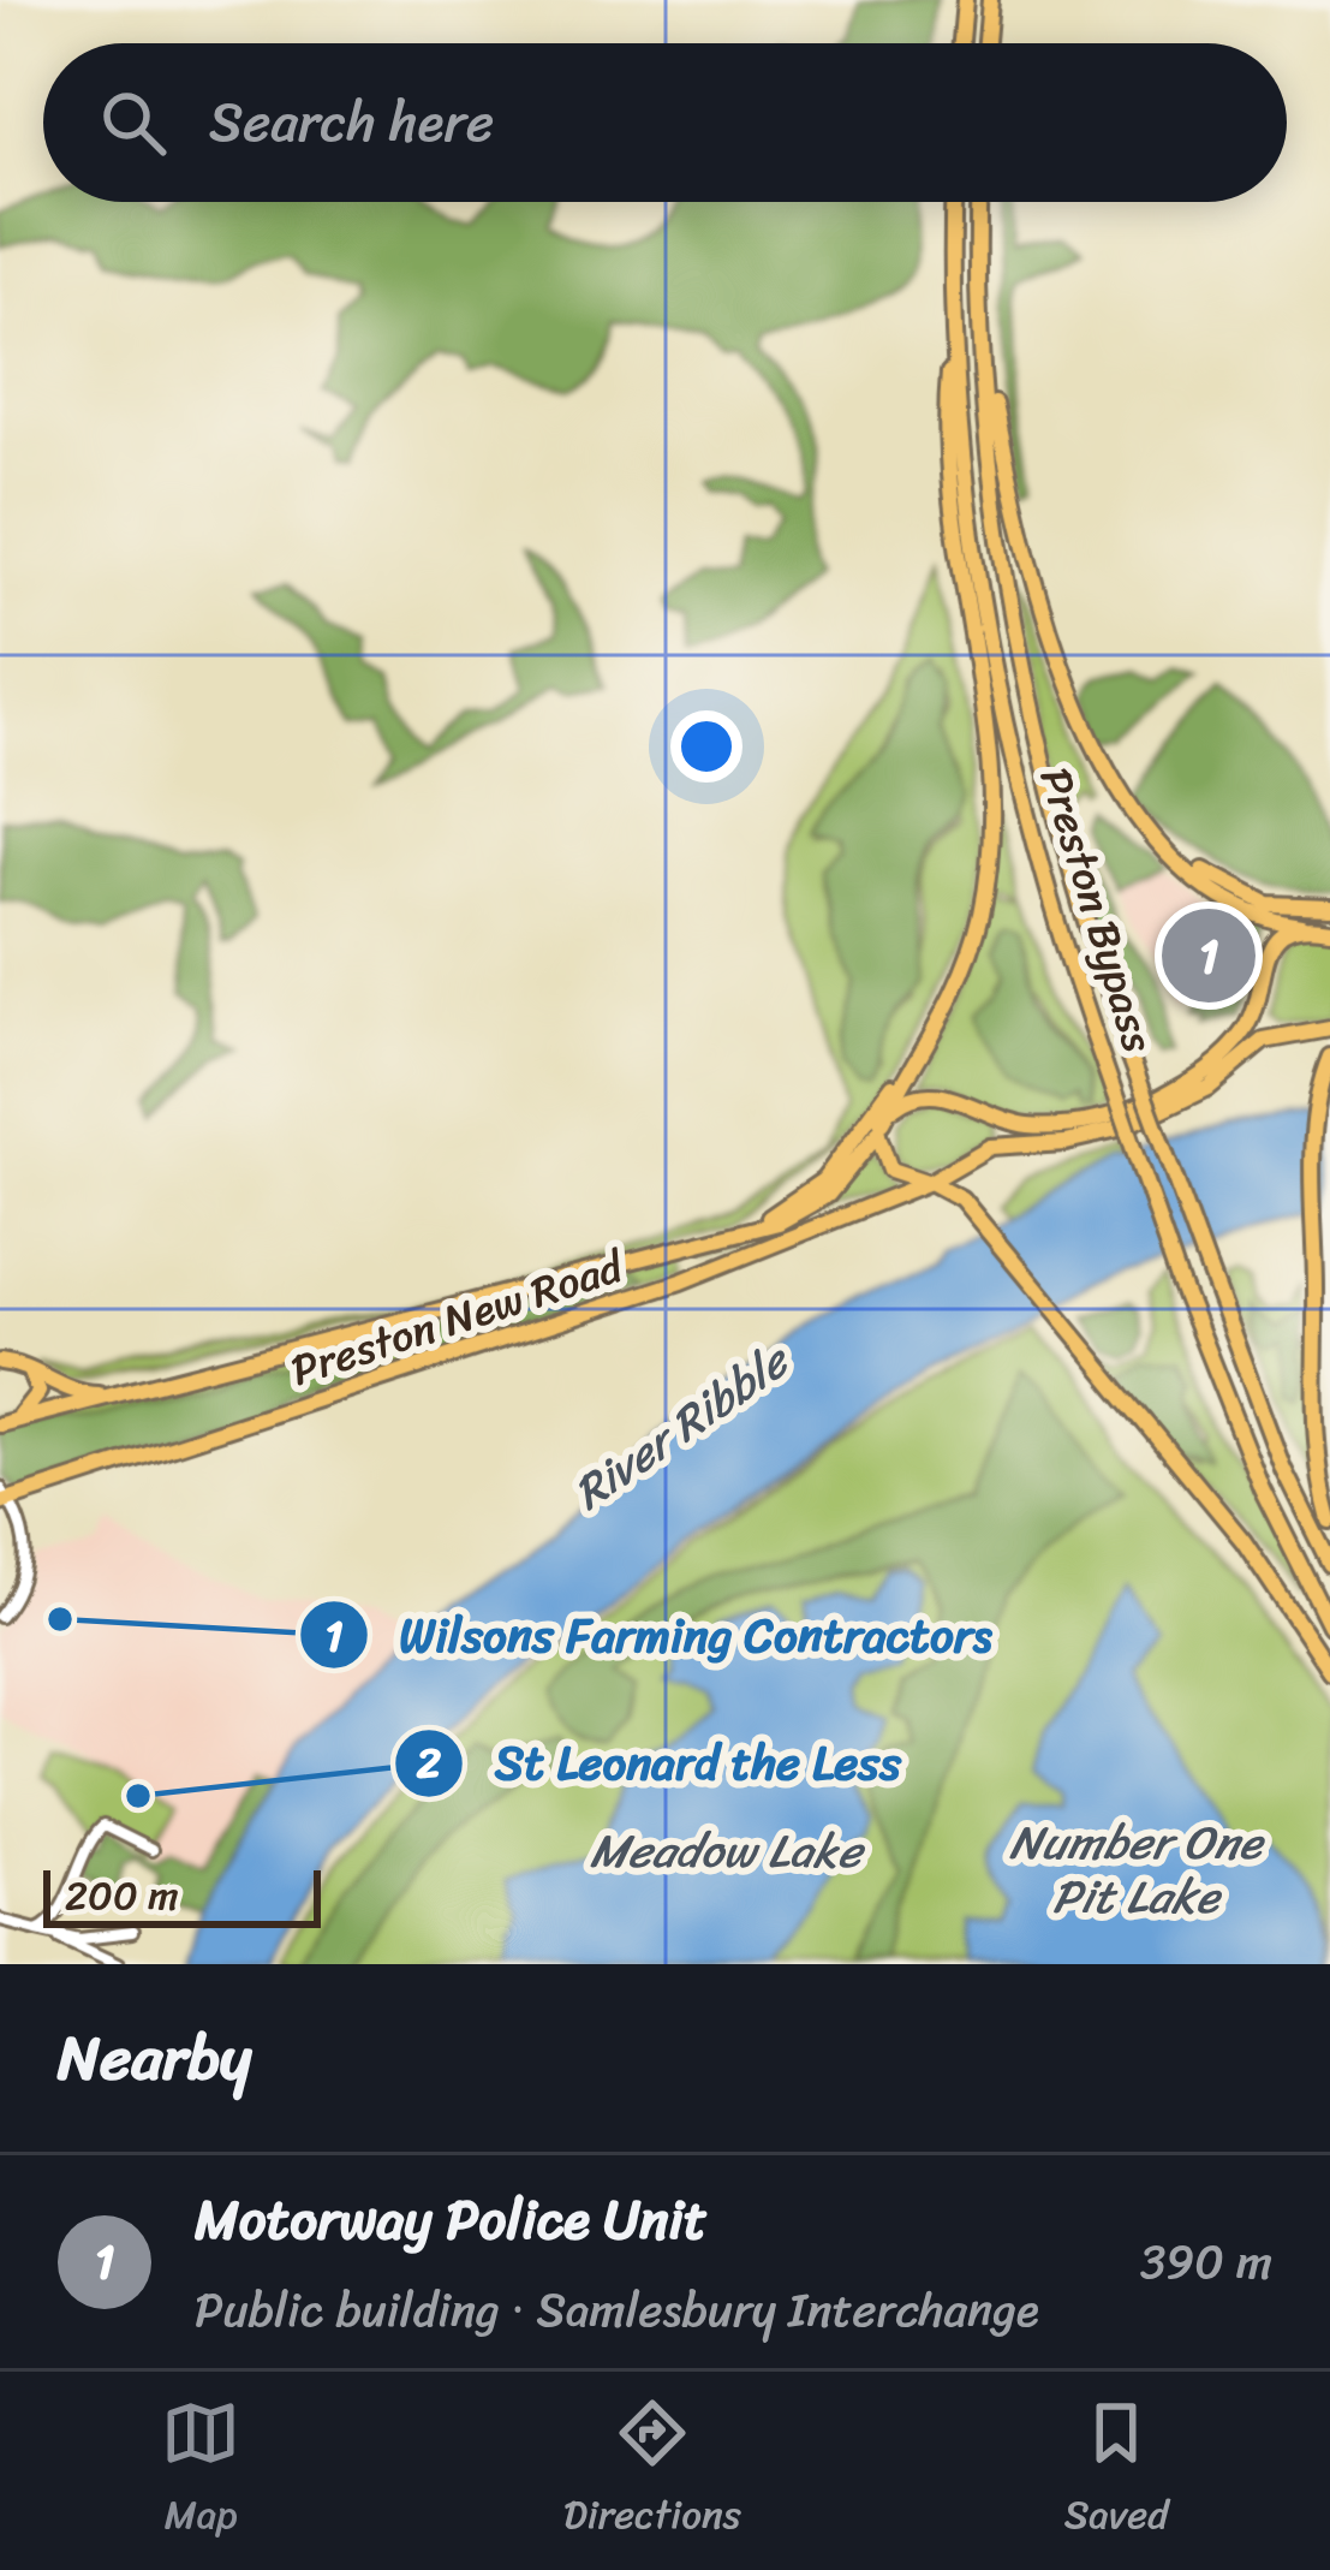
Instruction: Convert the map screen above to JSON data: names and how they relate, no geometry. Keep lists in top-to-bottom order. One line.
{"streets":{"highway":["Preston Bypass","Preston New Road"]},"water":["River Ribble","Number One Pit Lake","Meadow Lake"],"places":["Wilsons Farming Contractors","St Leonard the Less"],"scale_bar":"200 m","page":{"search":"Search here","pins":"1","scale":"200 m","heading":"Nearby","list":[{"mark":"1","name":"Motorway Police Unit","note":"Public building · Samlesbury Interchange","value":"390 m"}],"nav":["Map","Directions","Saved"]}}
